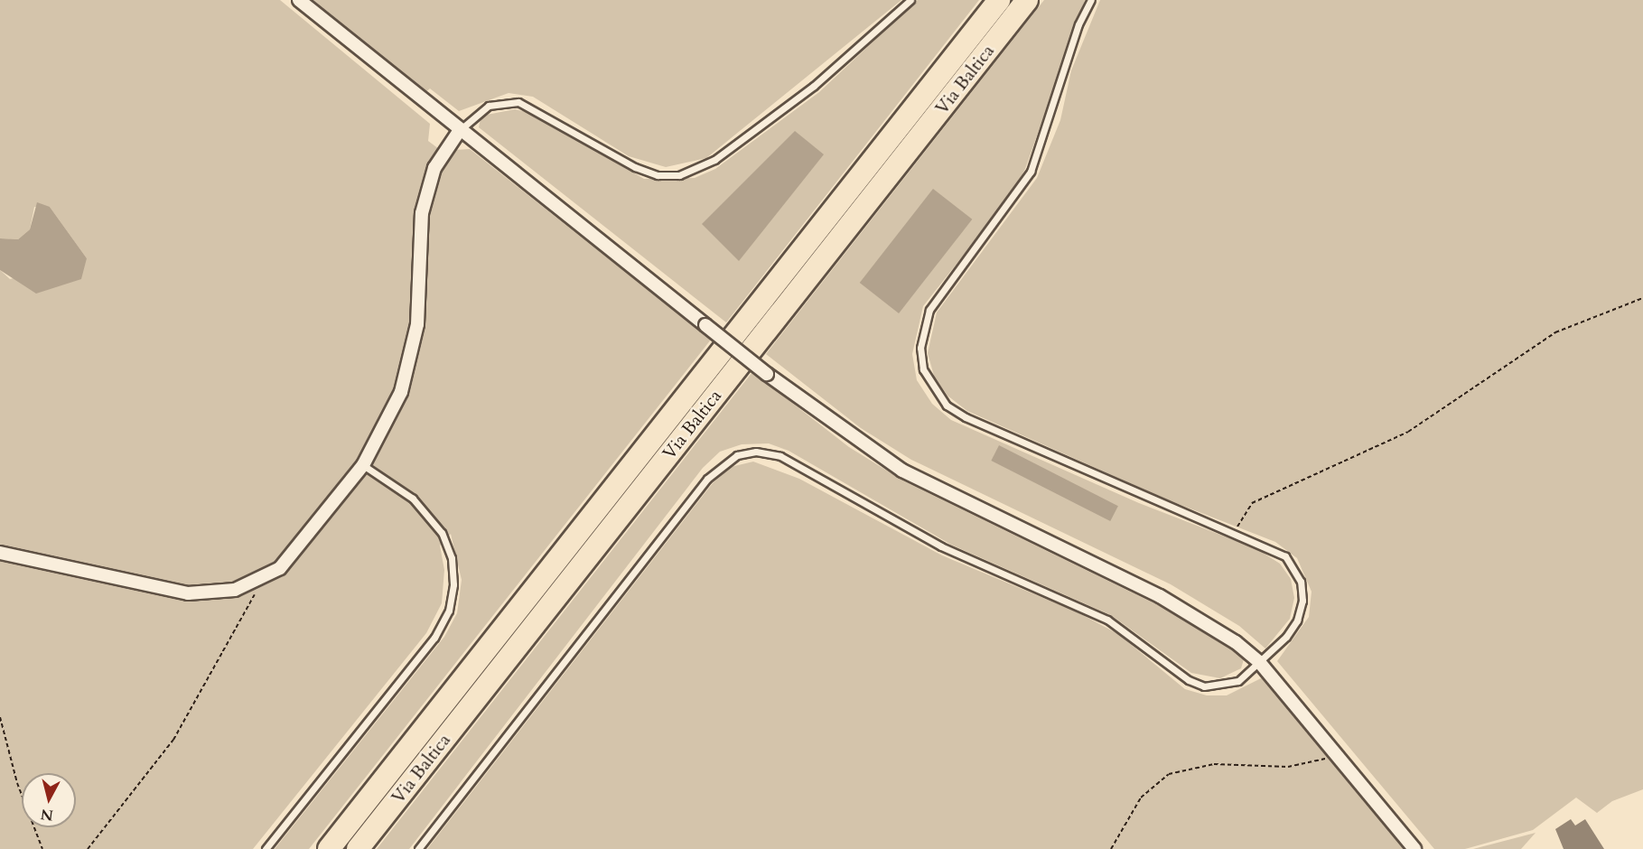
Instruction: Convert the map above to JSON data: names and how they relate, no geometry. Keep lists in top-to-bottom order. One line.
{"streets":{"highway":["Via Baltica"]},"north":"bottom"}
